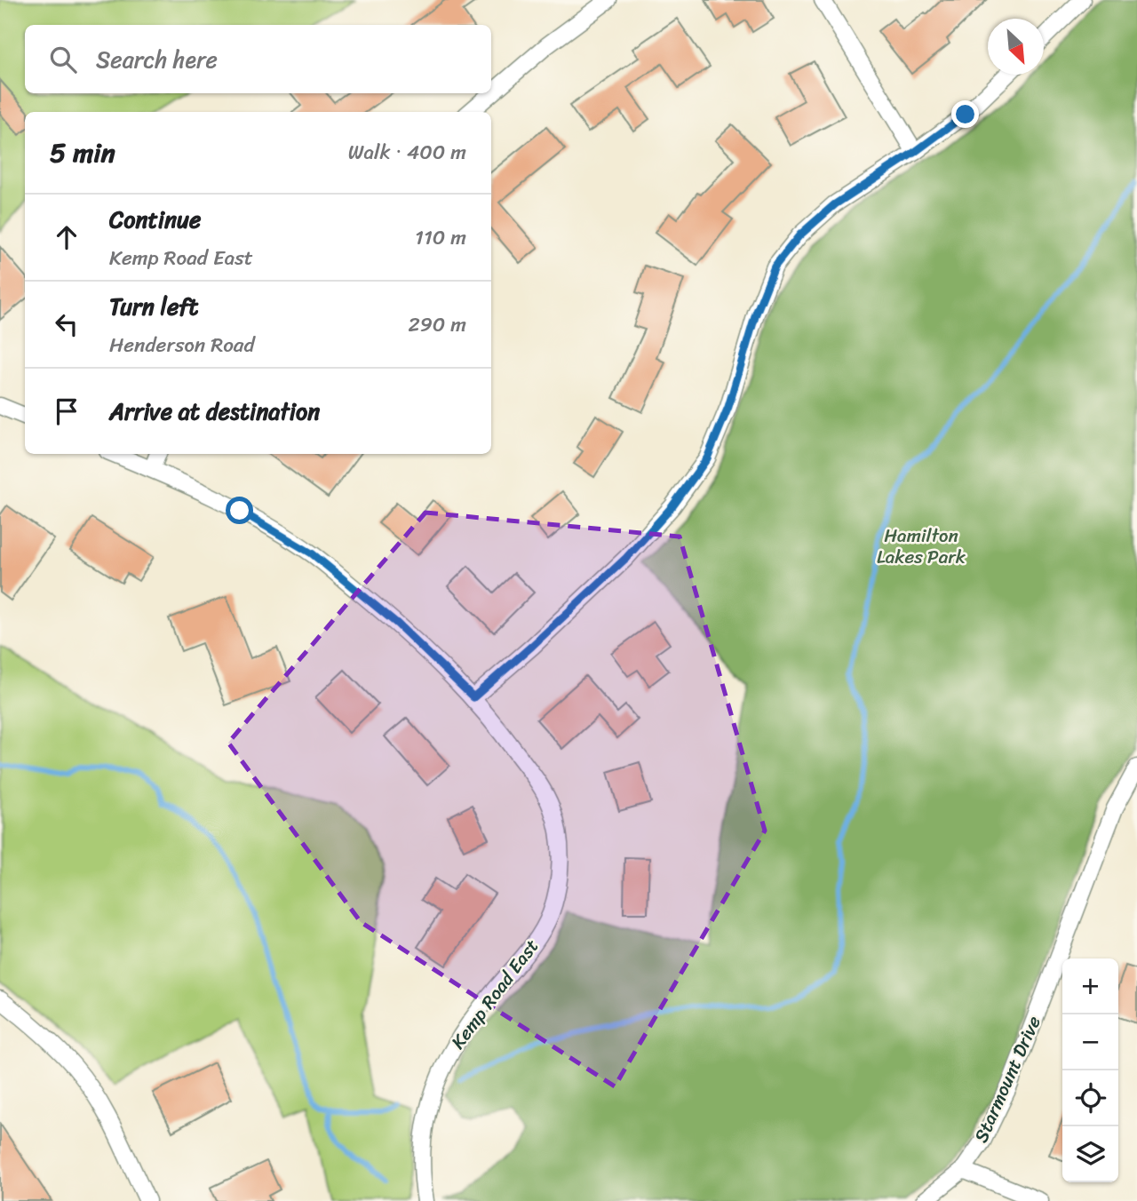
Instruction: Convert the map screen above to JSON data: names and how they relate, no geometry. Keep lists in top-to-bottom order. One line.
{"streets":{"street":["Kemp Road East","Starmount Drive"]},"parks":["Hamilton Lakes Park"],"north":"bottom right","page":{"search":"Search here","heading":["5 min","Walk · 400 m"],"list":[["Continue","Kemp Road East","110 m"],["Turn left","Henderson Road","290 m"],"Arrive at destination"],"map_buttons":["+","−"]}}
